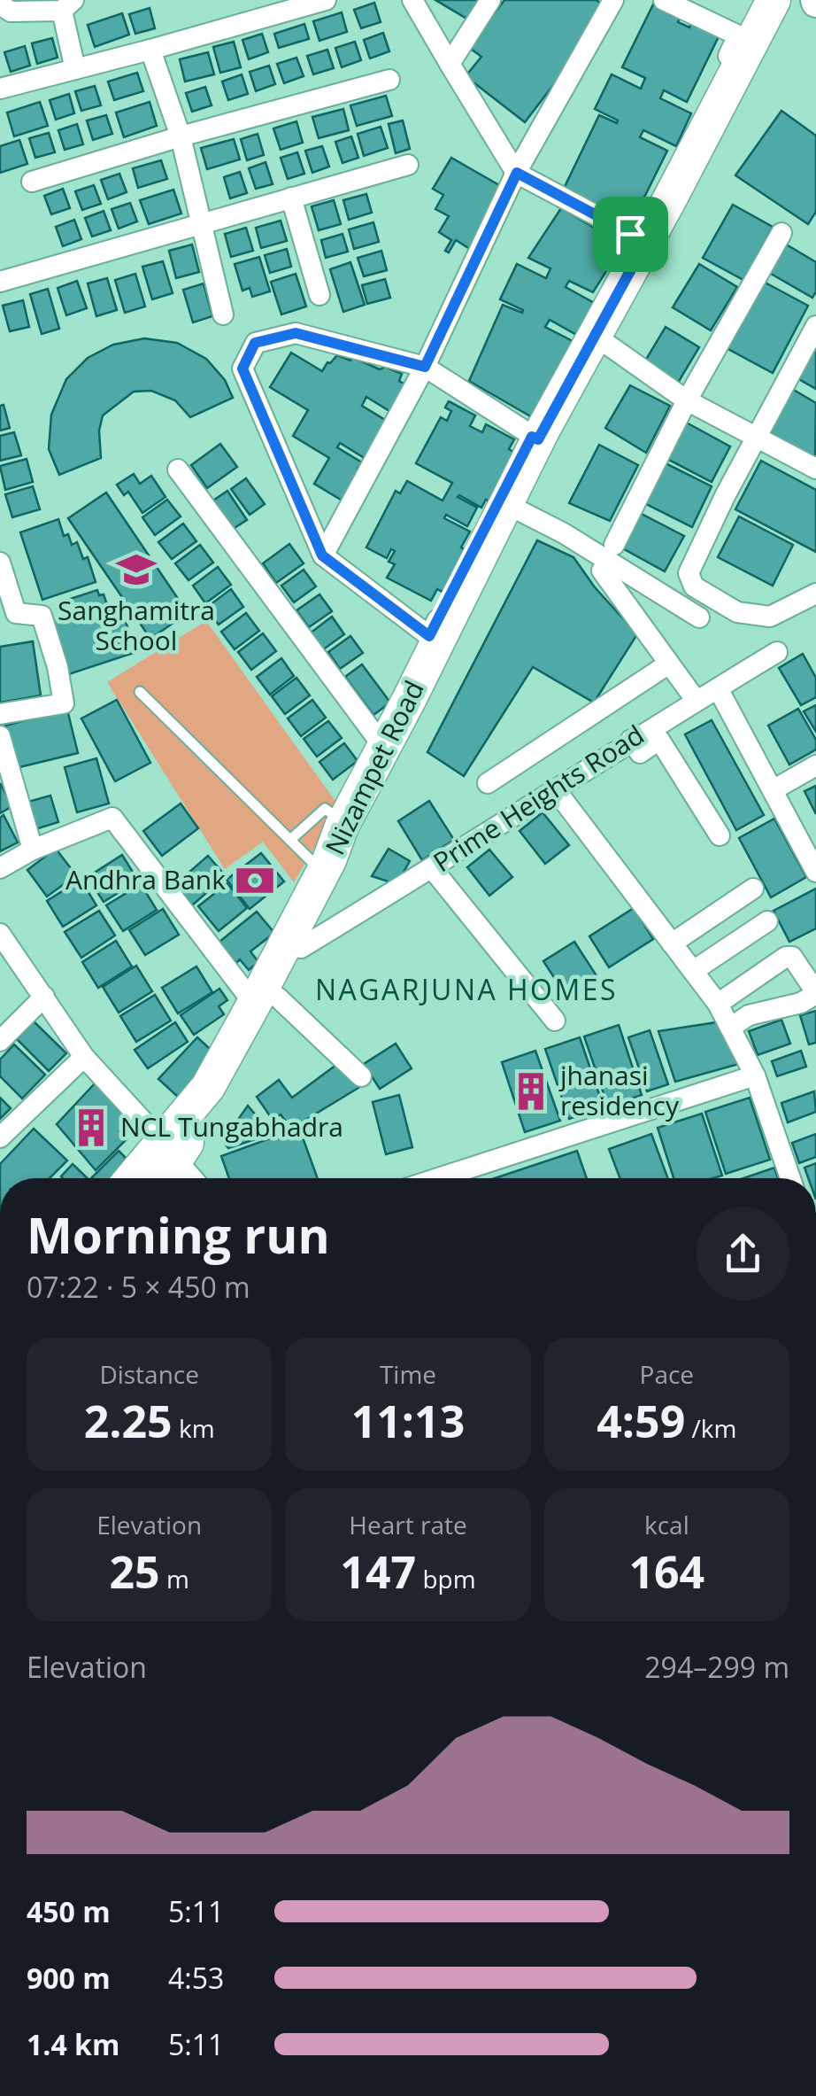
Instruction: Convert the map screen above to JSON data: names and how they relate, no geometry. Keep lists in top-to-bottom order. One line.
{"streets":{"main road":["Nizampet Road"],"street":["Prime Heights Road"]},"crossings":[["Nizampet Road","Prime Heights Road"]],"districts":["NAGARJUNA HOMES"],"places":{"school or university":["Sanghamitra School"],"bank":["Andhra Bank"],"building":["jhanasi residency","NCL Tungabhadra"]},"page":{"heading":["Morning run","07:22 · 5 × 450 m"],"stats":[["Distance","2.25 km"],["Time","11:13"],["Pace","4:59 /km"],["Elevation","25 m"],["Heart rate","147 bpm"],["kcal","164"]],"chart":["Elevation","294–299 m"],"list":[{"name":"450 m","note":"5:11"},{"name":"900 m","note":"4:53"},{"name":"1.4 km","note":"5:11"}]}}
